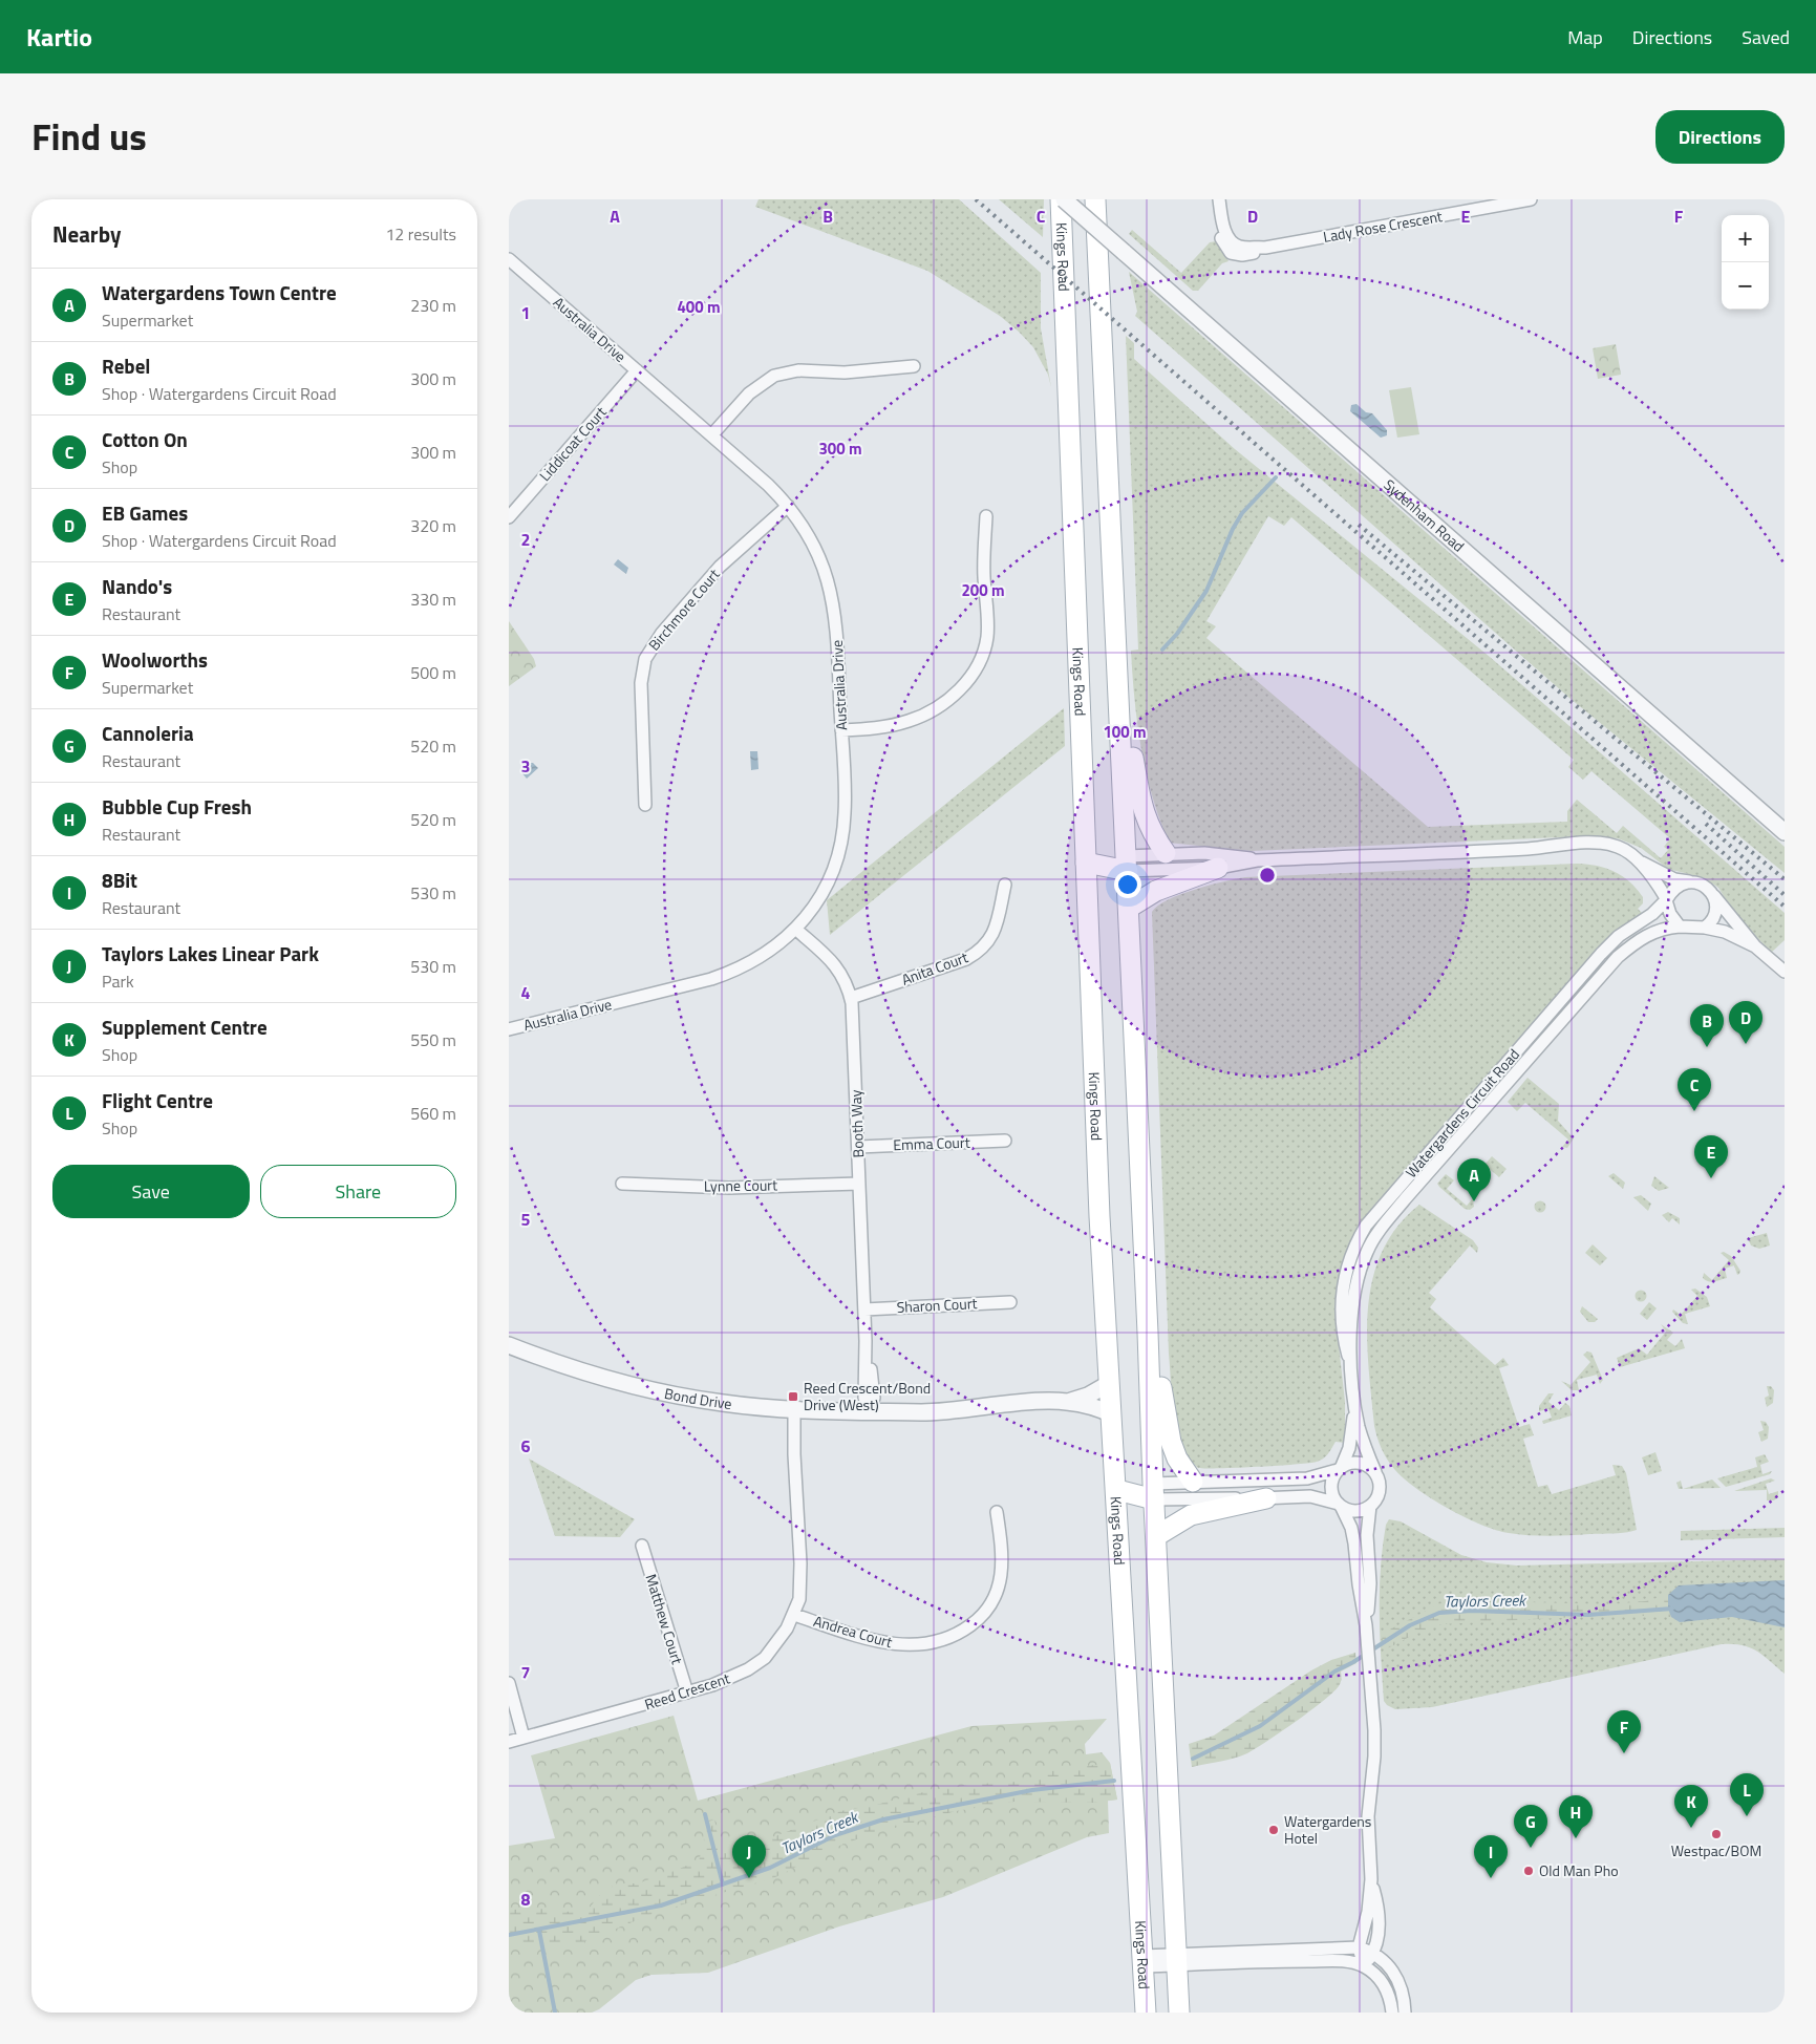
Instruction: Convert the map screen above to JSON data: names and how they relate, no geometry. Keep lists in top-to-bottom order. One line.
{"streets":{"main road":["Kings Road"],"street":["Lady Rose Crescent","Australia Drive","Liddicoat Court","Sydenham Road","Birchmore Court","Anita Court","Watergardens Circuit Road","Booth Way","Emma Court","Lynne Court","Sharon Court","Bond Drive","Matthew Court","Andrea Court","Reed Crescent"]},"crossings":[["Kings Road","Sydenham Road"],["Australia Drive","Liddicoat Court"],["Australia Drive","Birchmore Court"],["Australia Drive","Booth Way"],["Anita Court","Booth Way"],["Booth Way","Emma Court"],["Booth Way","Lynne Court"],["Booth Way","Sharon Court"],["Booth Way","Bond Drive"],["Bond Drive","Reed Crescent"],["Matthew Court","Reed Crescent"],["Andrea Court","Reed Crescent"]],"water":["Taylors Creek"],"places":{"transit":["Reed Crescent/Bond Drive (West)"],"other":["Watergardens Hotel","Westpac/BOM","Old Man Pho"]},"page":{"header":"Kartio","nav":["Map","Directions","Saved"],"title":"Find us","buttons":["Directions",["Save","Share"]],"heading":["Nearby","12 results"],"map_buttons":["+","−"],"list":[{"mark":"A","name":"Watergardens Town Centre","note":"Supermarket","value":"230 m"},{"mark":"B","name":"Rebel","note":"Shop · Watergardens Circuit Road","value":"300 m"},{"mark":"C","name":"Cotton On","note":"Shop","value":"300 m"},{"mark":"D","name":"EB Games","note":"Shop · Watergardens Circuit Road","value":"320 m"},{"mark":"E","name":"Nando's","note":"Restaurant","value":"330 m"},{"mark":"F","name":"Woolworths","note":"Supermarket","value":"500 m"},{"mark":"G","name":"Cannoleria","note":"Restaurant","value":"520 m"},{"mark":"H","name":"Bubble Cup Fresh","note":"Restaurant","value":"520 m"},{"mark":"I","name":"8Bit","note":"Restaurant","value":"530 m"},{"mark":"J","name":"Taylors Lakes Linear Park","note":"Park","value":"530 m"},{"mark":"K","name":"Supplement Centre","note":"Shop","value":"550 m"},{"mark":"L","name":"Flight Centre","note":"Shop","value":"560 m"}],"pins":["D","B","C","E","A","F","L","K","H","G","I","J"]},"grid":{"columns":["A","B","C","D","E","F"],"rows":["1","2","3","4","5","6","7","8"]},"rings":["400 m","300 m","200 m","100 m"]}
